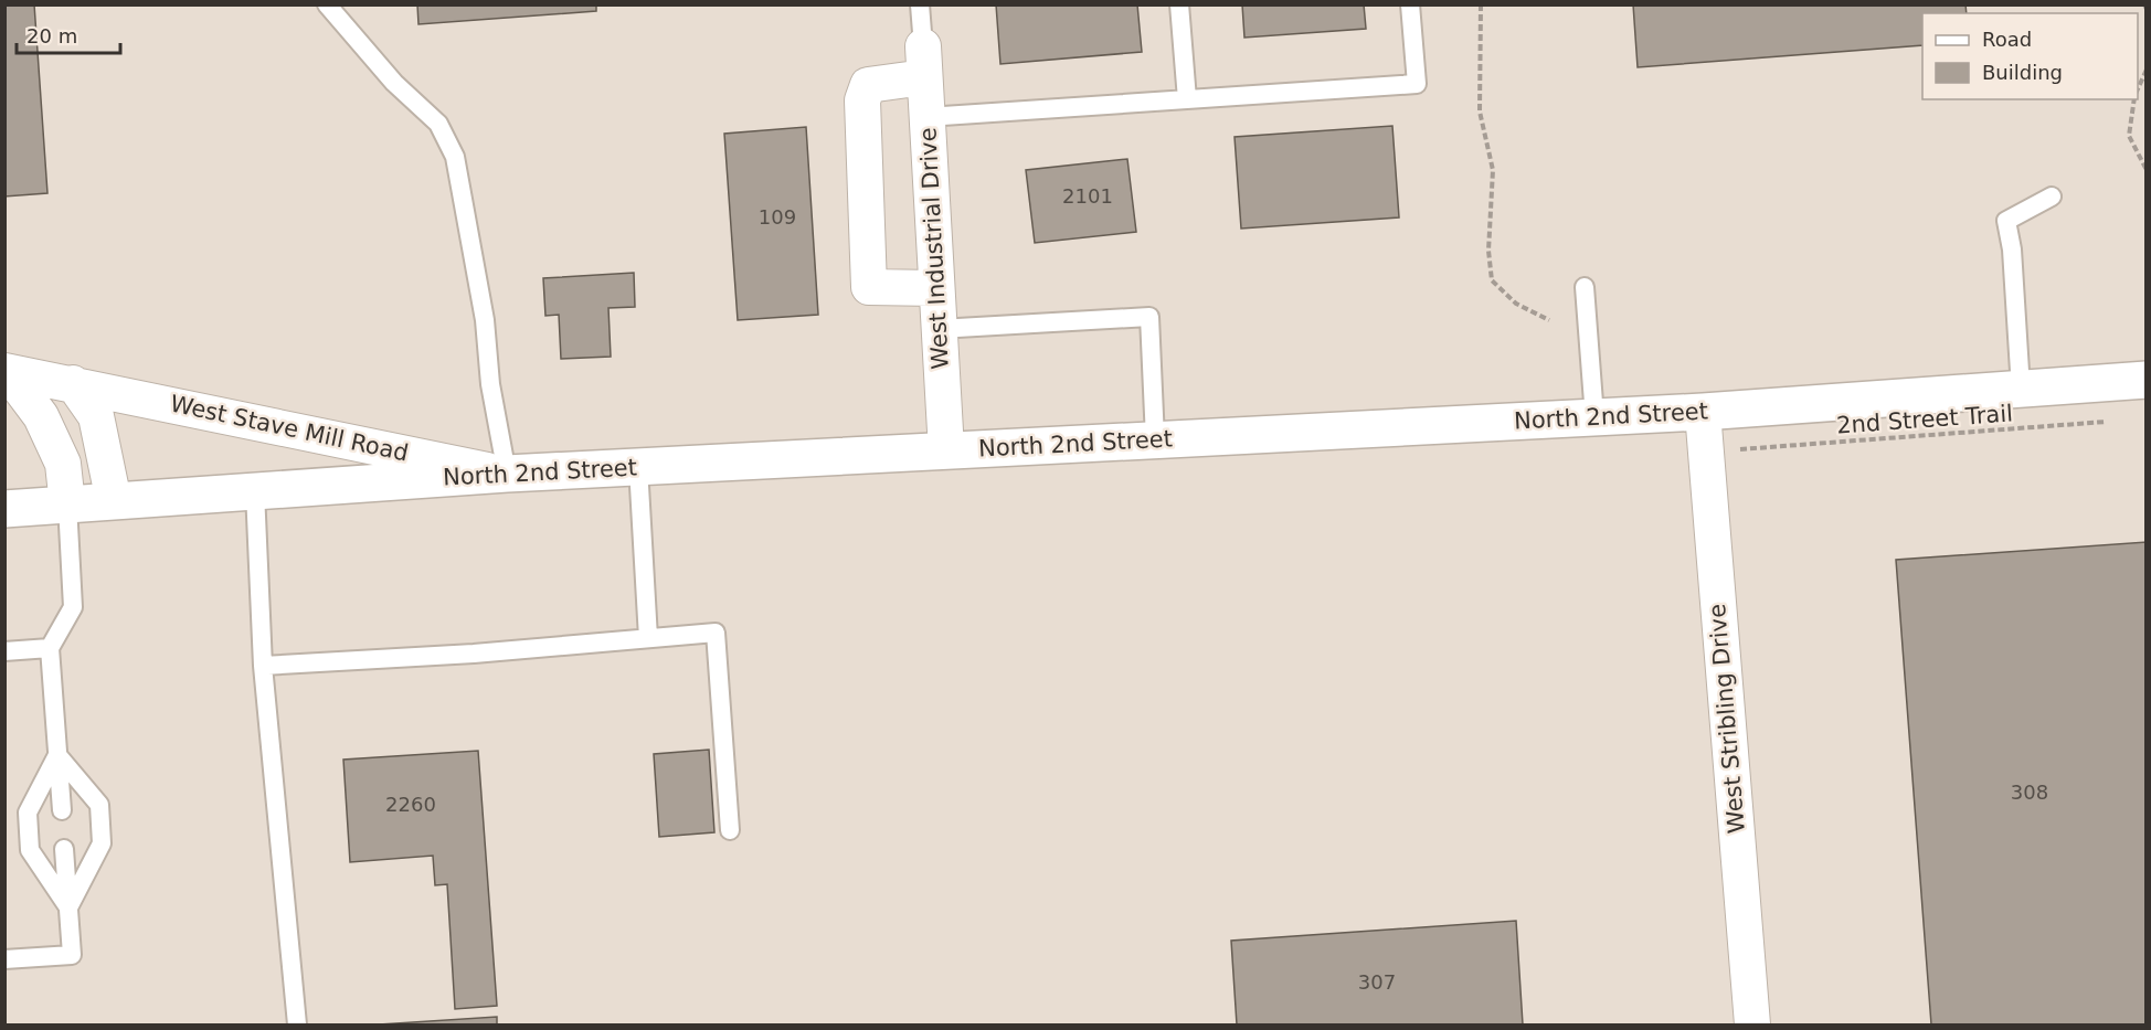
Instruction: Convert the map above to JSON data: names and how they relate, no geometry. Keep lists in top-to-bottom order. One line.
{"streets":{"main road":["North 2nd Street"],"street":["West Industrial Drive","West Stave Mill Road","West Stribling Drive"],"path":["2nd Street Trail"]},"crossings":[["West Industrial Drive","North 2nd Street"],["North 2nd Street","West Stave Mill Road"],["North 2nd Street","West Stribling Drive"],["2nd Street Trail","West Stribling Drive"]],"house_numbers":["2101","109","308","2260","307"],"legend":["Road","Building"],"scale_bar":"20 m"}
